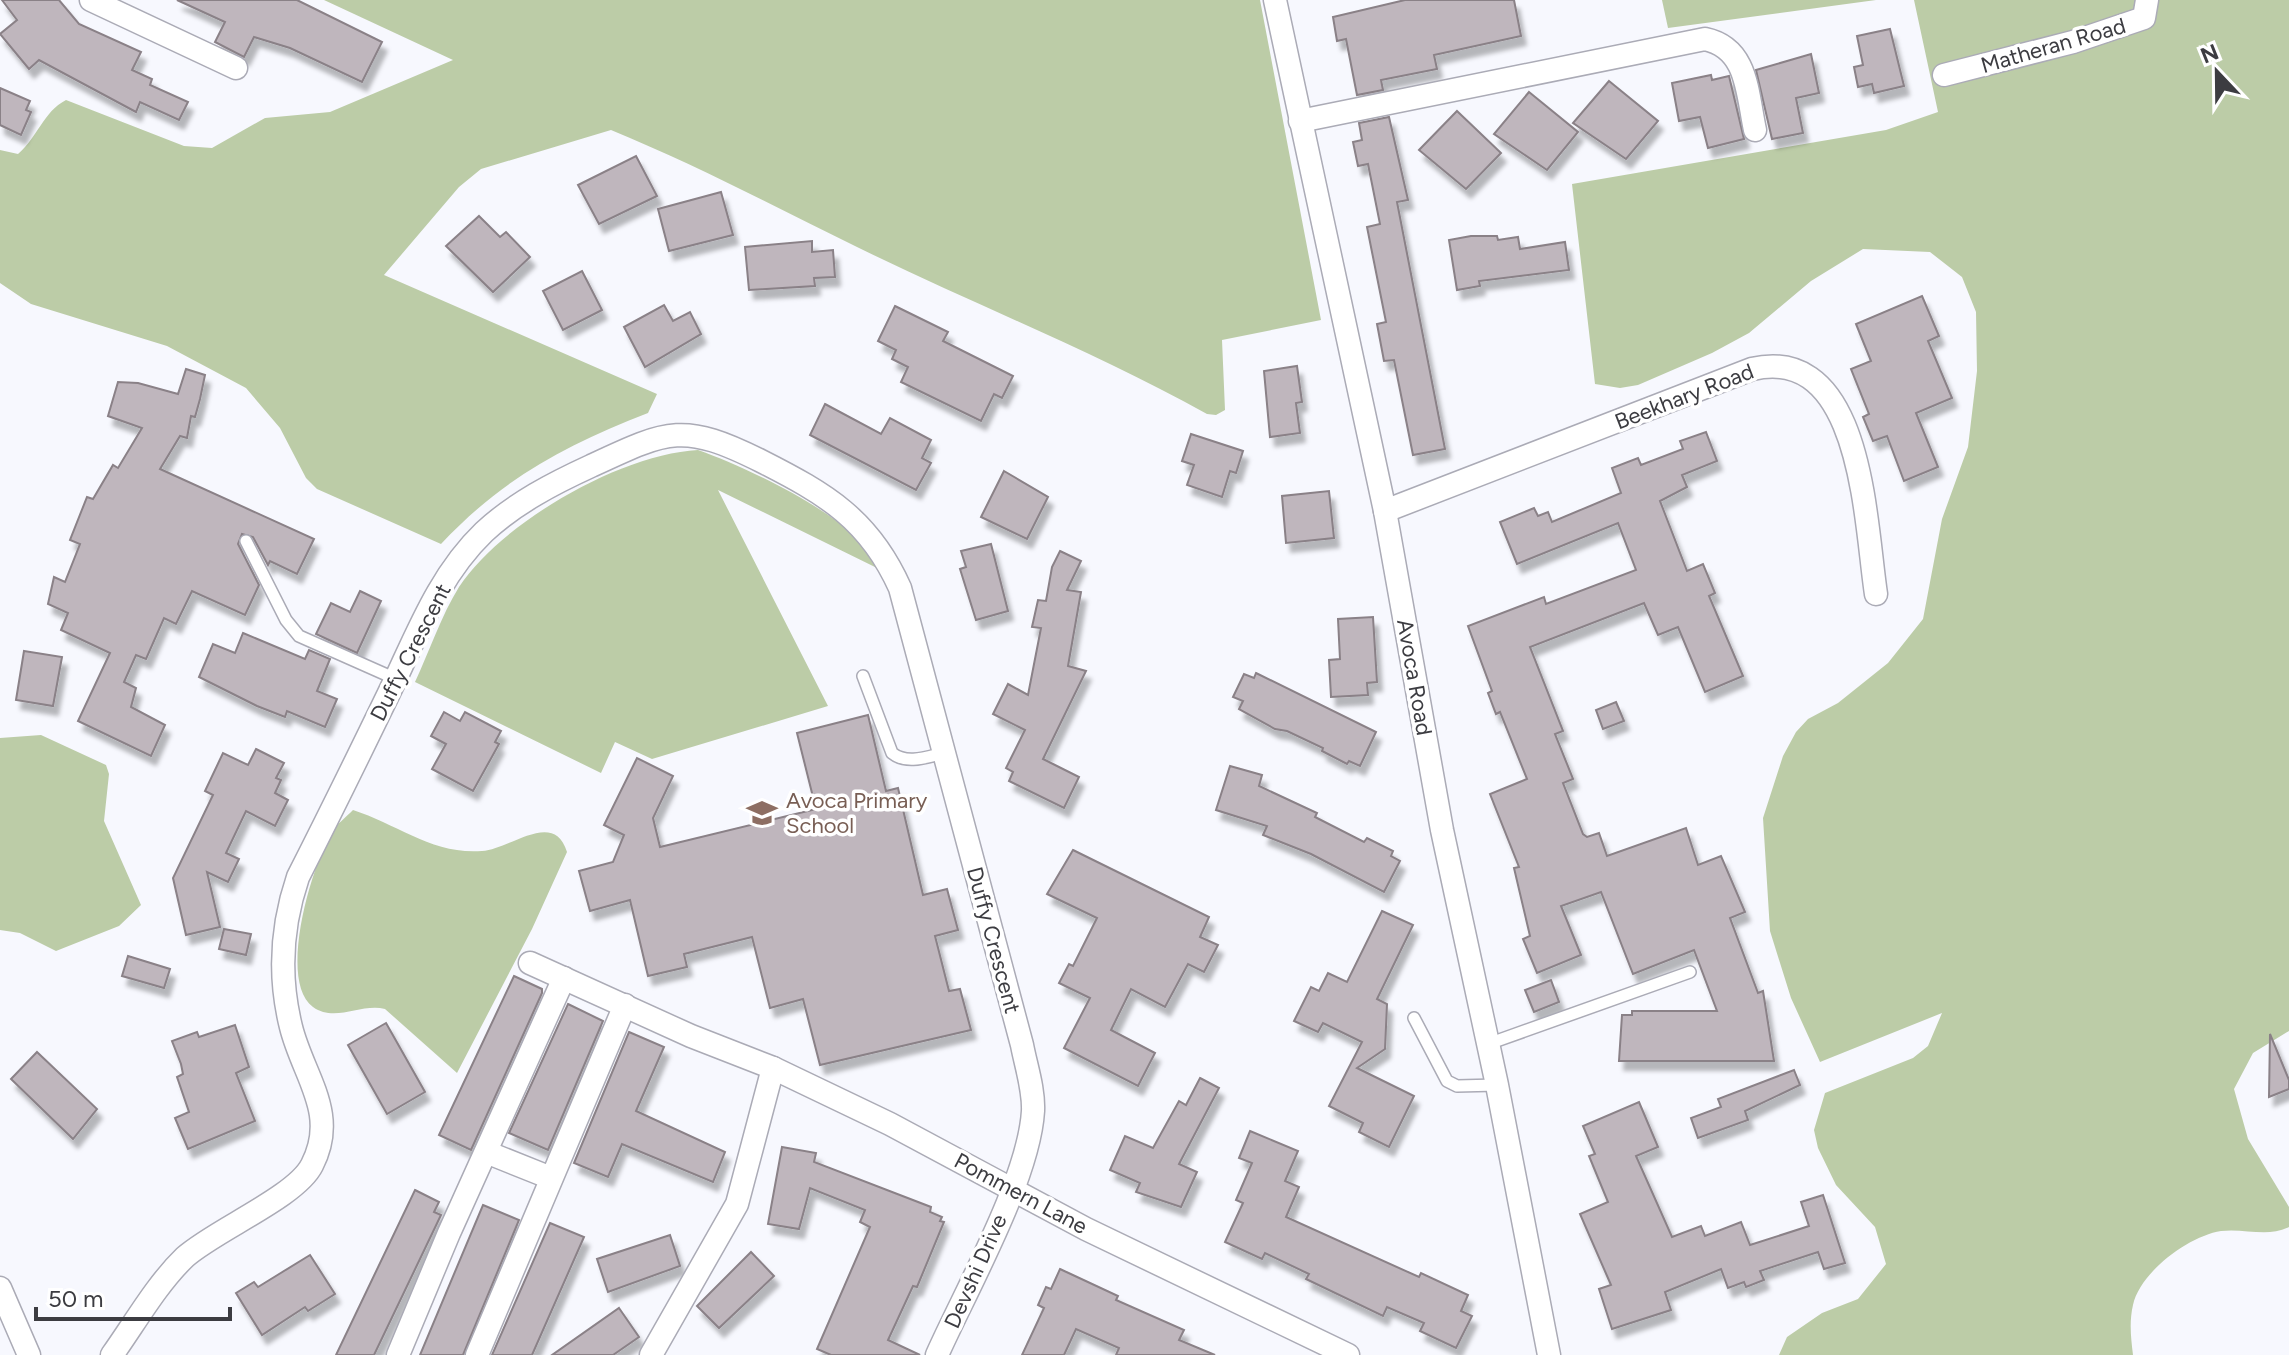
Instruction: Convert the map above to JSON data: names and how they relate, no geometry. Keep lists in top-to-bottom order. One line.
{"streets":{"street":["Matheran Road","Beekhary Road","Duffy Crescent","Avoca Road","Pommern Lane","Devshi Drive"]},"crossings":[["Beekhary Road","Avoca Road"],["Duffy Crescent","Pommern Lane"],["Duffy Crescent","Devshi Drive"],["Pommern Lane","Devshi Drive"]],"places":{"school or university":["Avoca Primary School"]},"scale_bar":"50 m","north":"top"}
